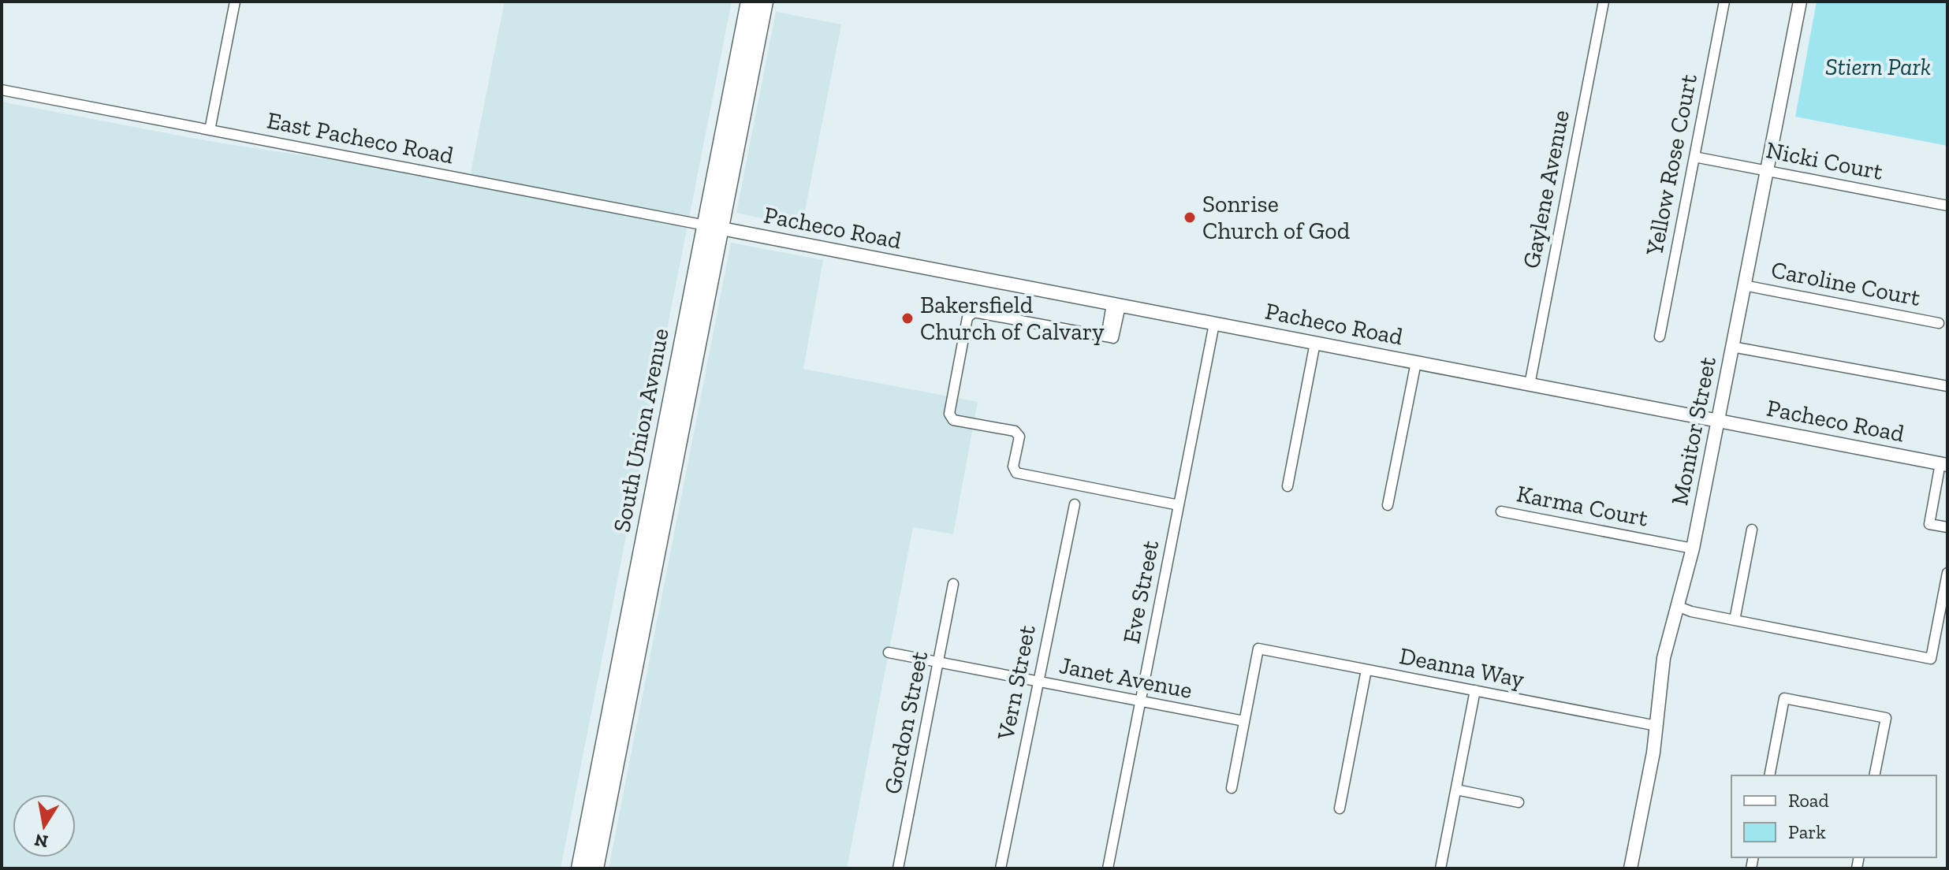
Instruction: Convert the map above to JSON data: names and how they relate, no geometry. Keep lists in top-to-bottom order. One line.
{"streets":{"main road":["South Union Avenue"],"street":["East Pacheco Road","Nicki Court","Yellow Rose Court","Gaylene Avenue","Pacheco Road","Caroline Court","Monitor Street","Karma Court","Eve Street","Deanna Way","Janet Avenue","Vern Street","Gordon Street"]},"crossings":[["East Pacheco Road","Pacheco Road"],["East Pacheco Road","South Union Avenue"],["Nicki Court","Yellow Rose Court"],["Nicki Court","Monitor Street"],["Gaylene Avenue","Pacheco Road"],["Pacheco Road","South Union Avenue"],["Pacheco Road","Monitor Street"],["Pacheco Road","Eve Street"],["Caroline Court","Monitor Street"],["Monitor Street","Karma Court"],["Monitor Street","Deanna Way"],["Eve Street","Janet Avenue"],["Deanna Way","Janet Avenue"],["Janet Avenue","Vern Street"],["Janet Avenue","Gordon Street"]],"parks":["Stiern Park"],"places":["Sonrise Church of God","Bakersfield Church of Calvary"],"legend":["Road","Park"],"north":"bottom"}
